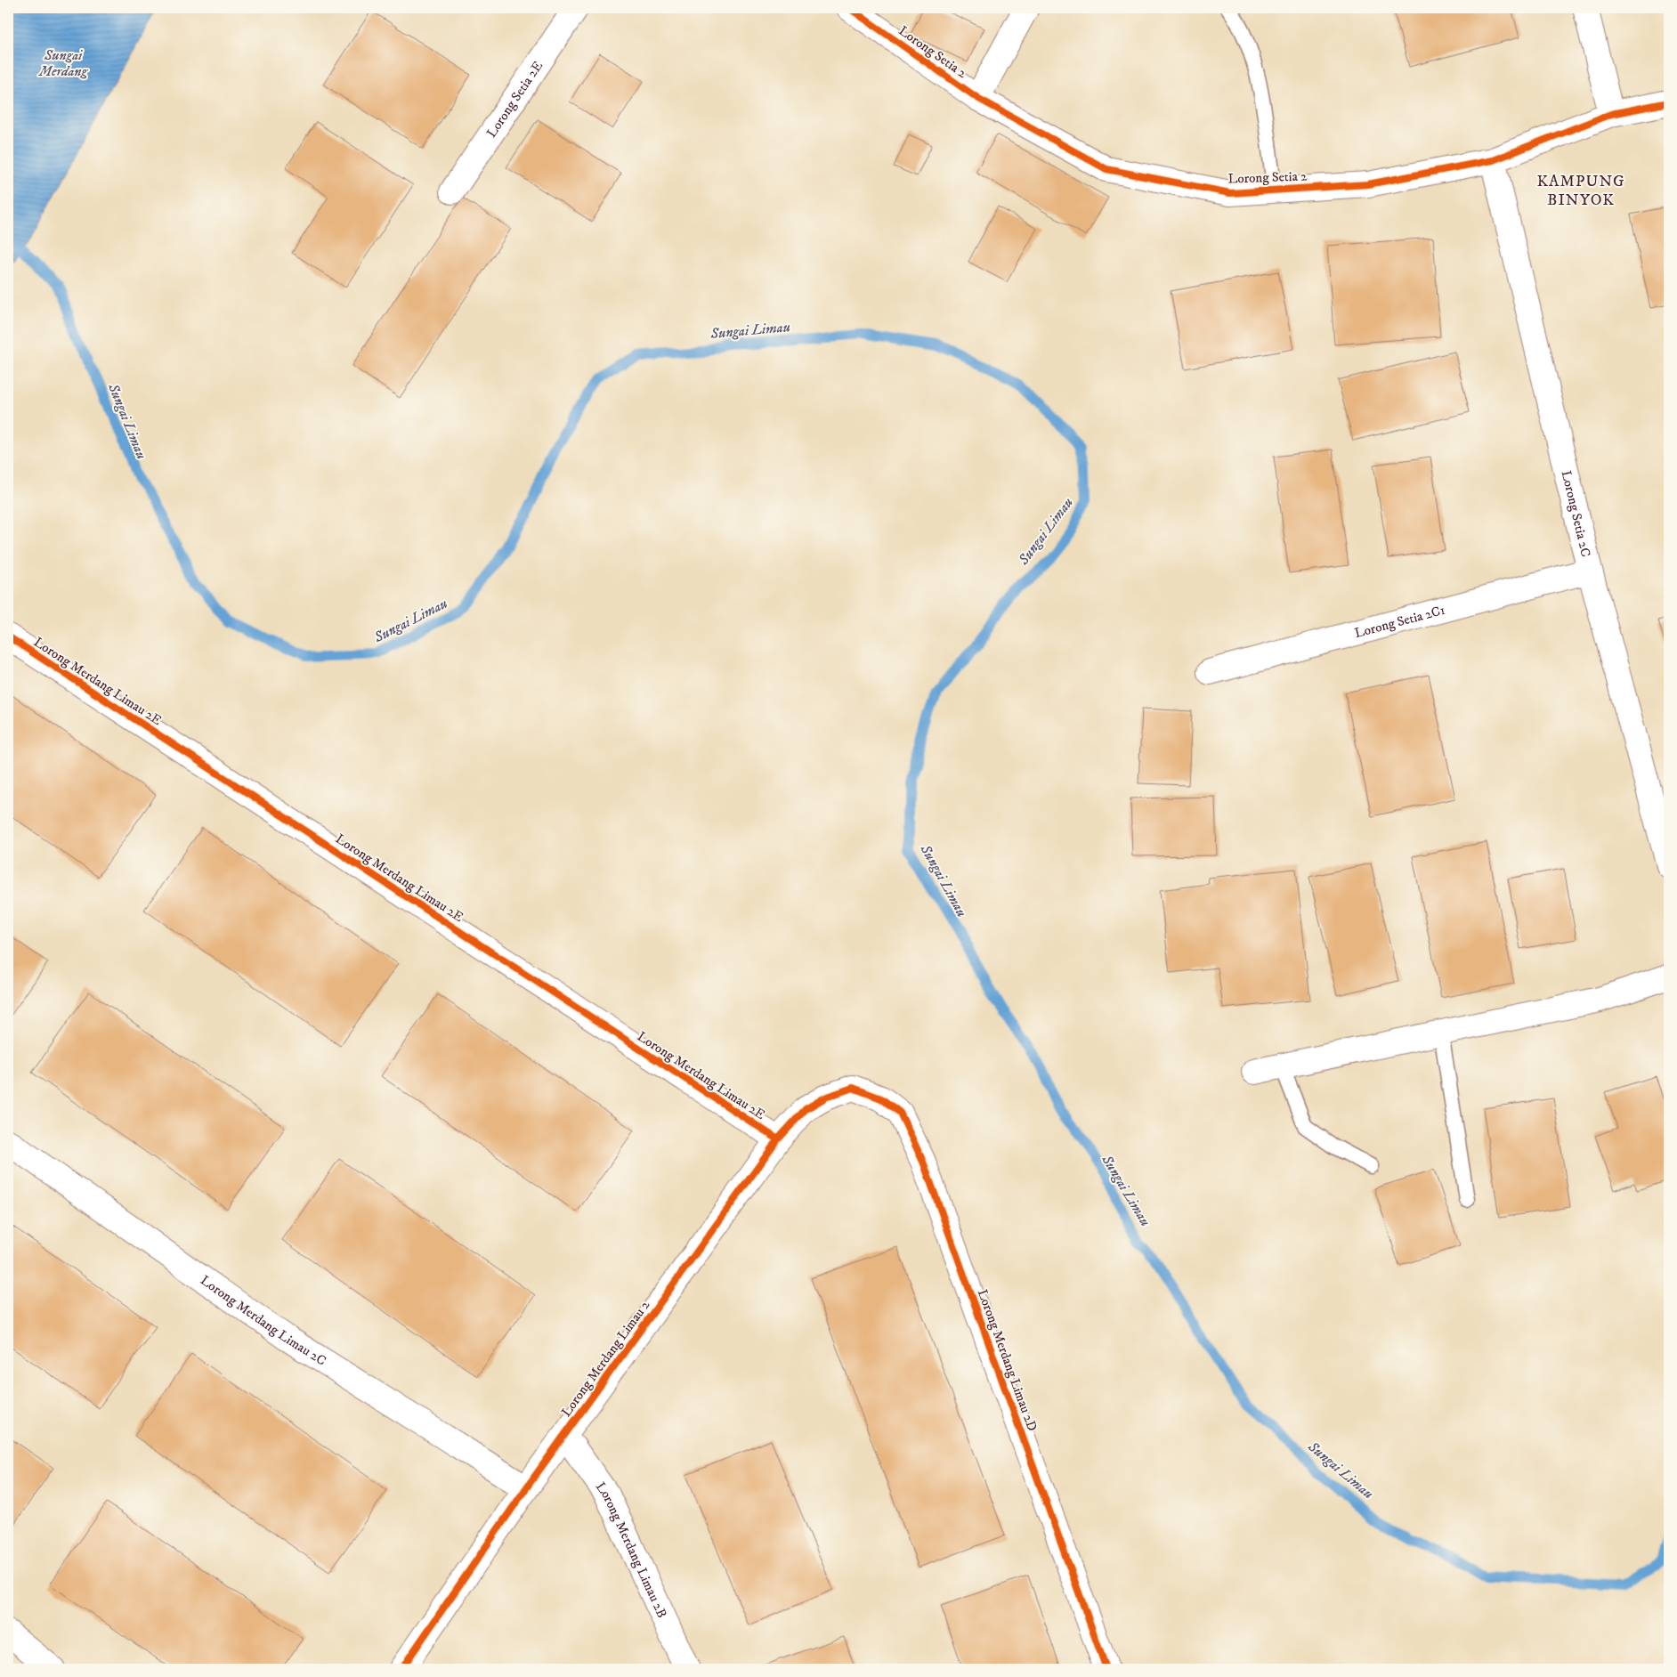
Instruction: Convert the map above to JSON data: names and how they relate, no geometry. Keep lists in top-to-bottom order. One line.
{"streets":{"street":["Lorong Setia 2","Lorong Setia 2E","Lorong Setia 2C","Lorong Setia 2C1","Lorong Merdang Limau 2E","Lorong Merdang Limau 2C","Lorong Merdang Limau 2","Lorong Merdang Limau 2D","Lorong Merdang Limau 2B"]},"crossings":[["Lorong Setia 2","Lorong Setia 2C"],["Lorong Setia 2C","Lorong Setia 2C1"],["Lorong Merdang Limau 2E","Lorong Merdang Limau 2"],["Lorong Merdang Limau 2C","Lorong Merdang Limau 2"],["Lorong Merdang Limau 2","Lorong Merdang Limau 2D"],["Lorong Merdang Limau 2","Lorong Merdang Limau 2B"]],"districts":["KAMPUNG BINYOK"],"water":["Sungai Merdang","Sungai Limau"]}
